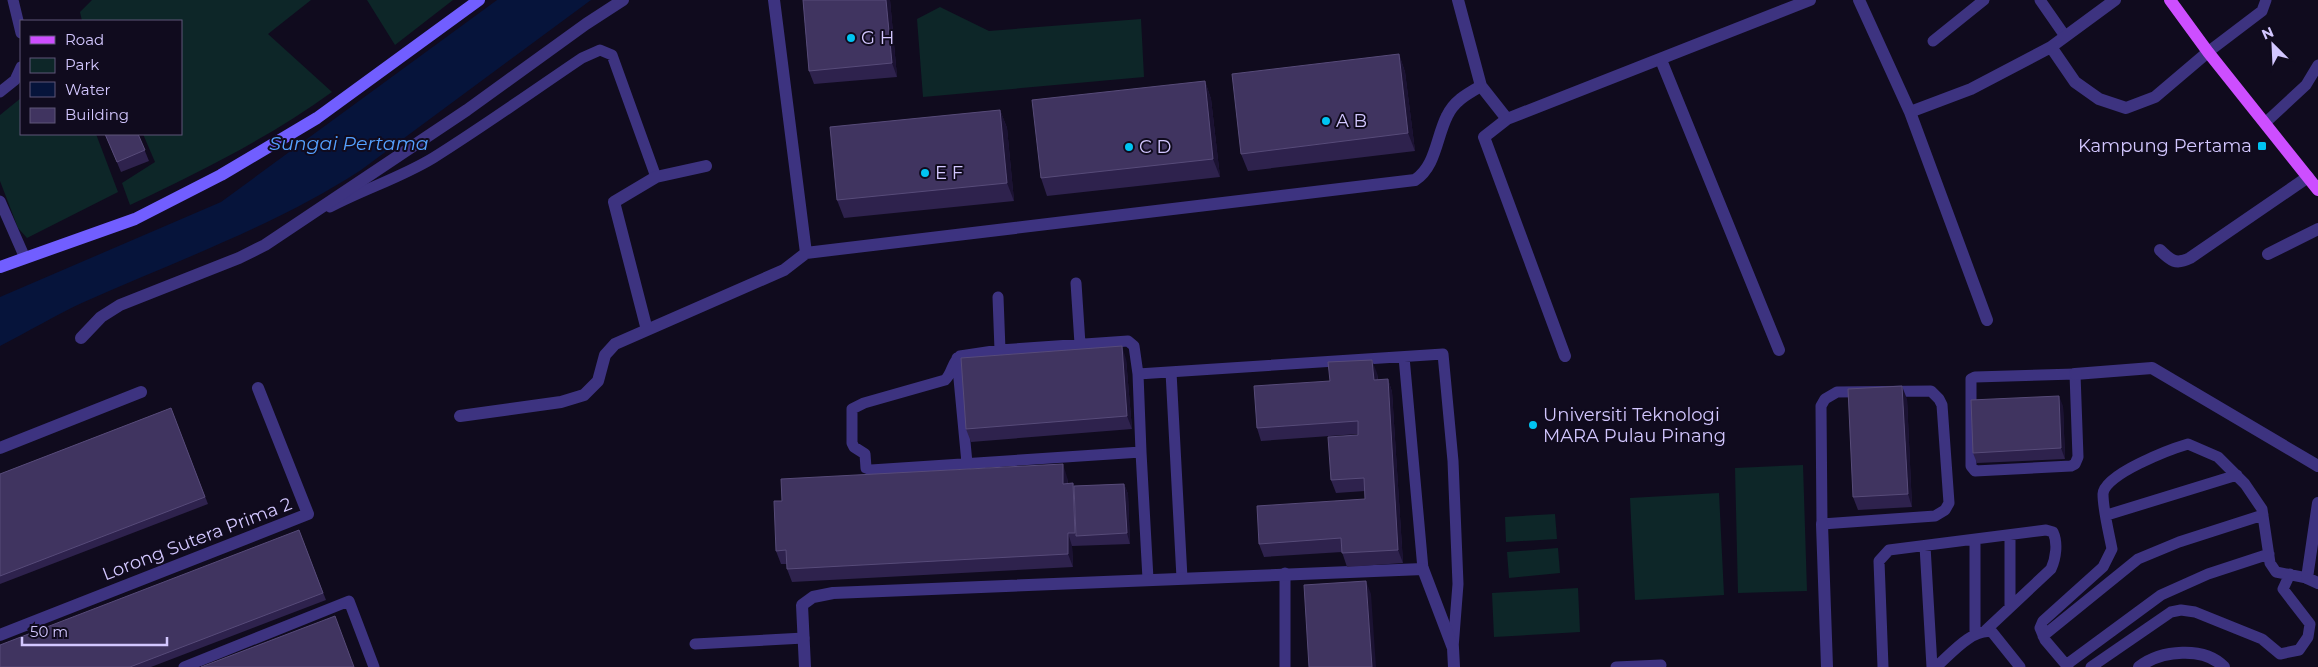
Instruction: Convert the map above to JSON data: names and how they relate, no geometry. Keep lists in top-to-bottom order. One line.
{"streets":{"street":["Lorong Sutera Prima 2"]},"water":["Sungai Pertama"],"places":{"other":["G H","A B","C D","E F","Universiti Teknologi MARA Pulau Pinang"],"transit":["Kampung Pertama"]},"legend":["Road","Park","Water","Building"],"scale_bar":"50 m","north":"top left"}
